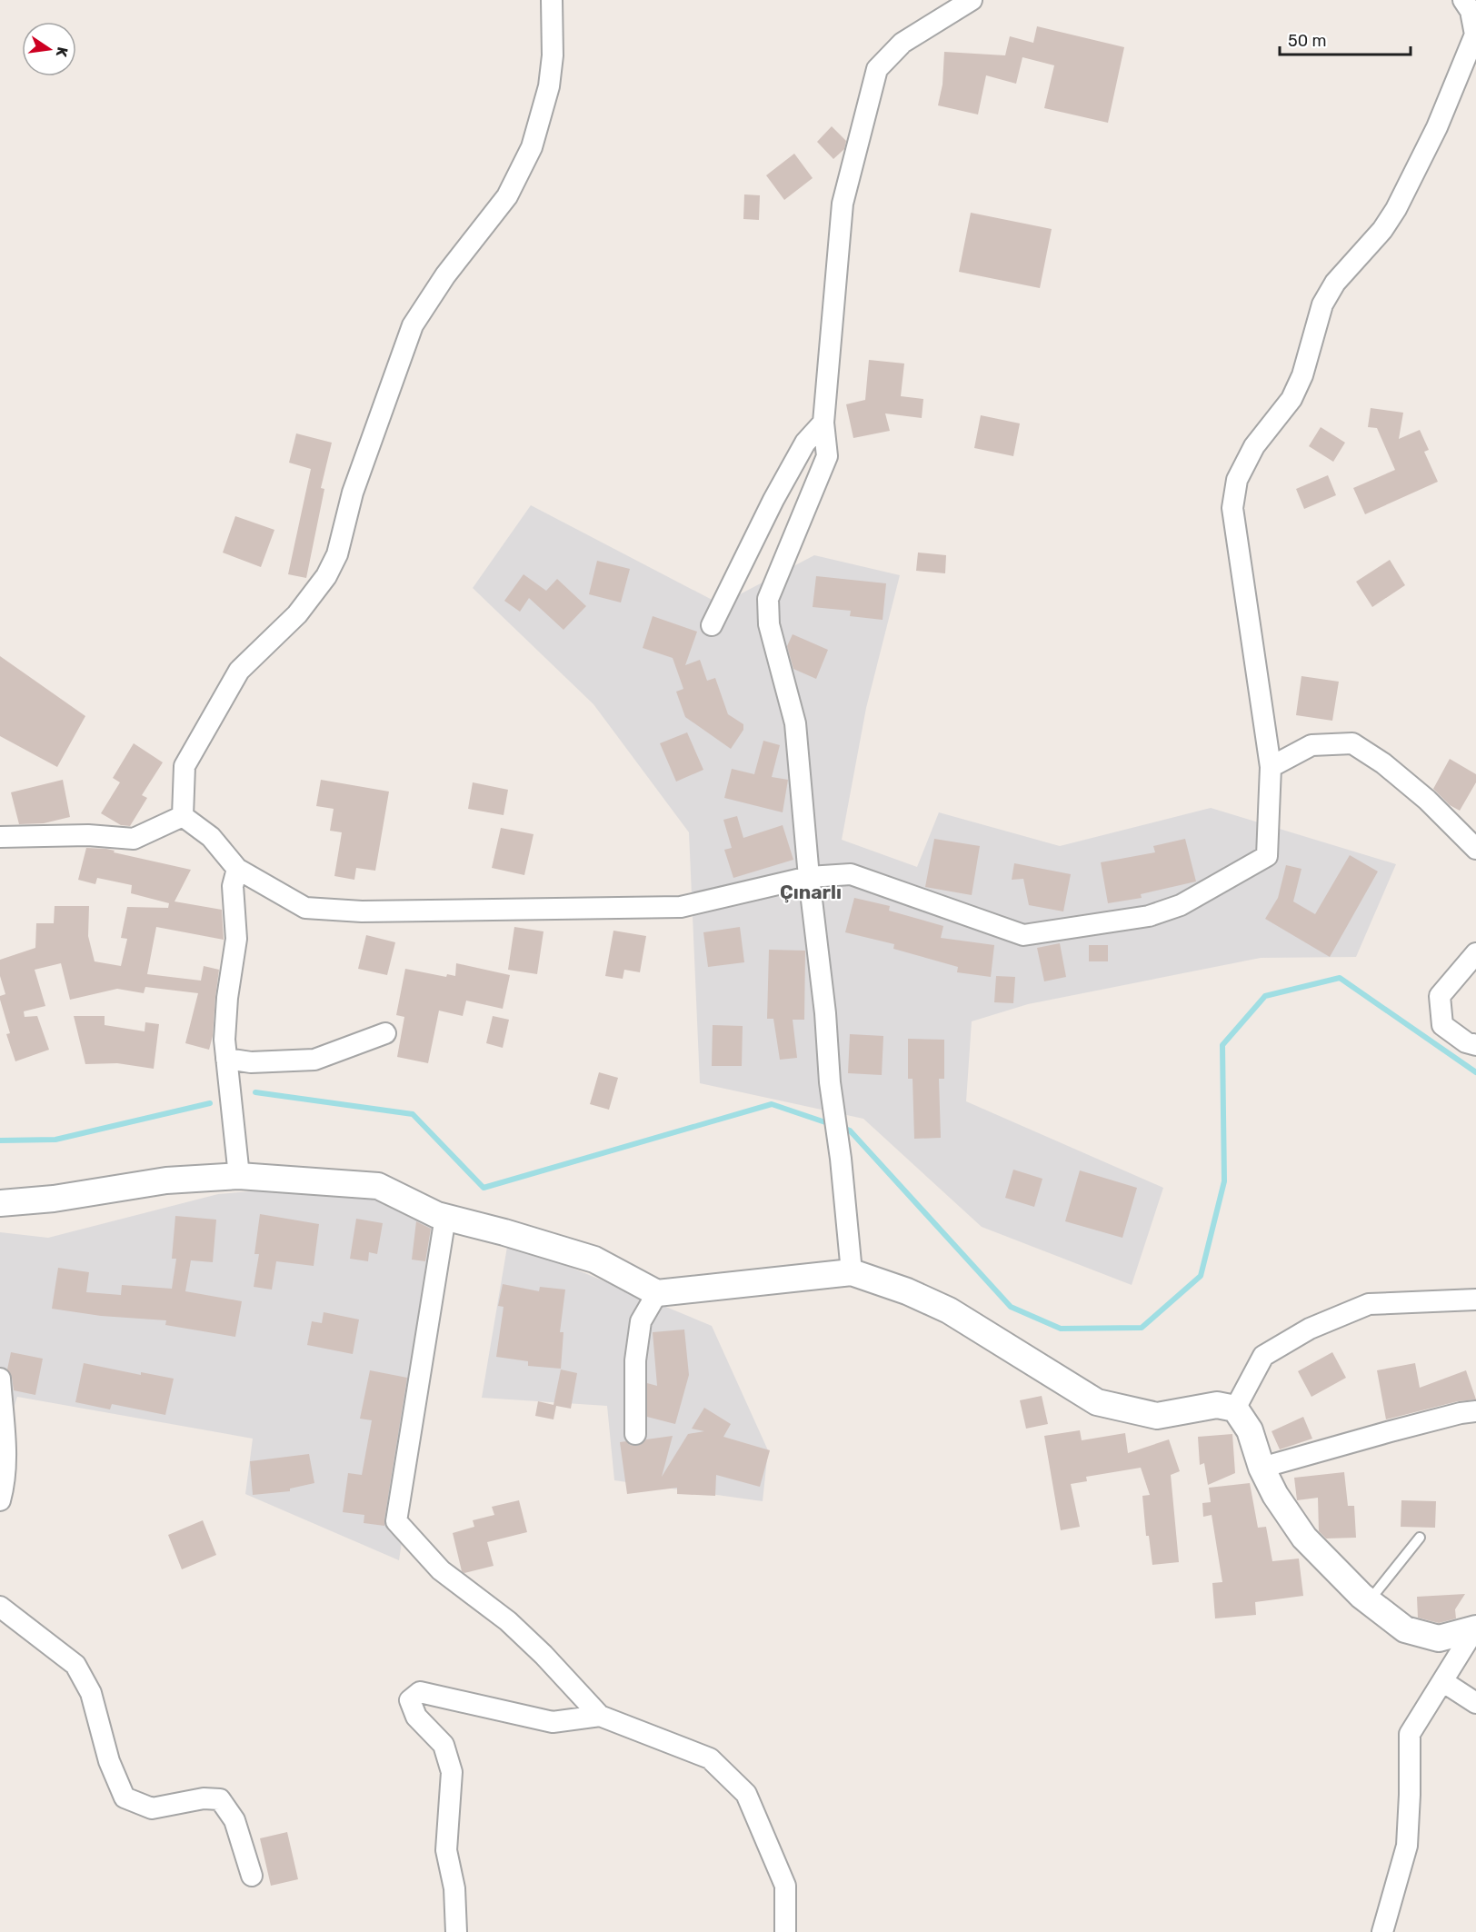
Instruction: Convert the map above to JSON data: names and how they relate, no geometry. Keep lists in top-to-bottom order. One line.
{"districts":["Çınarlı"],"scale_bar":"50 m","north":"right"}
